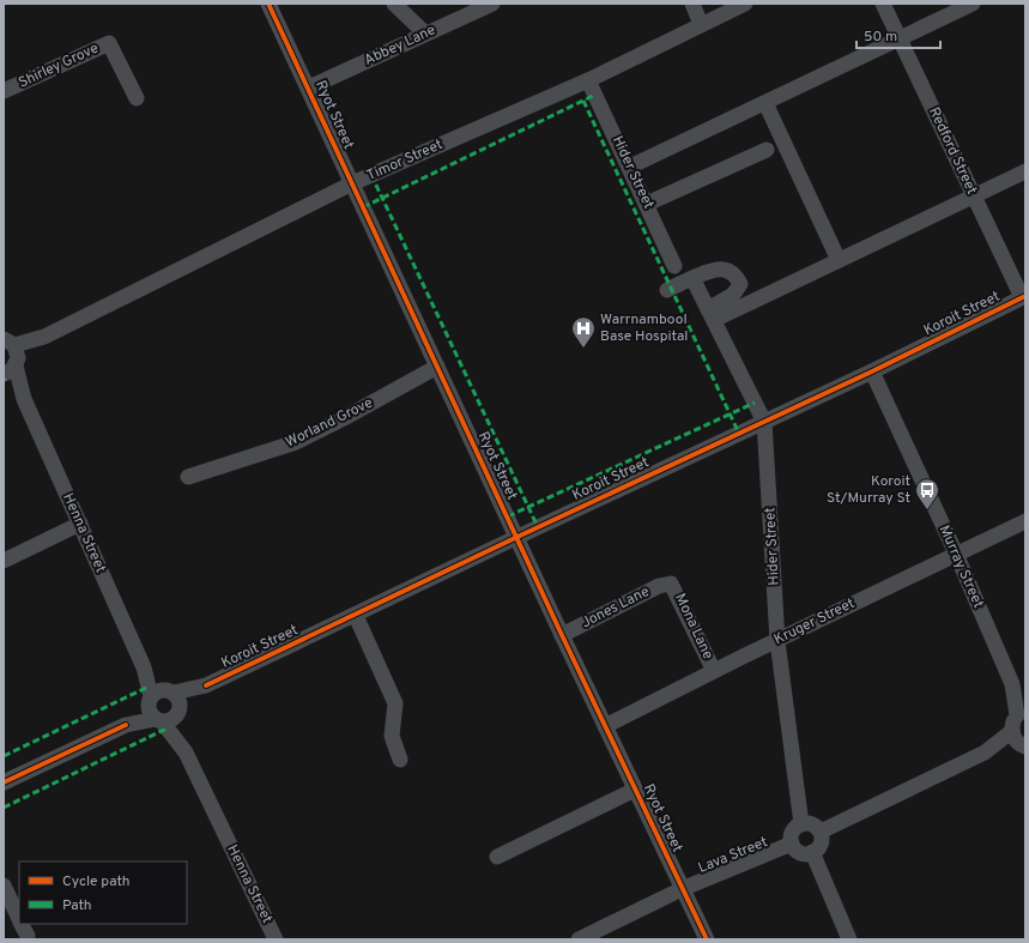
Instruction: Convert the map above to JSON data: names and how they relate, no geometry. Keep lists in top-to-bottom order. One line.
{"streets":{"street":["Abbey Lane","Shirley Grove","Ryot Street","Redford Street","Timor Street","Hider Street","Koroit Street","Worland Grove","Henna Street","Murray Street","Jones Lane","Kruger Street","Mona Lane","Lava Street"]},"crossings":[["Abbey Lane","Ryot Street"],["Ryot Street","Timor Street"],["Ryot Street","Koroit Street"],["Ryot Street","Worland Grove"],["Ryot Street","Jones Lane"],["Ryot Street","Kruger Street"],["Ryot Street","Lava Street"],["Redford Street","Koroit Street"],["Timor Street","Hider Street"],["Timor Street","Henna Street"],["Hider Street","Koroit Street"],["Hider Street","Kruger Street"],["Hider Street","Lava Street"],["Koroit Street","Henna Street"],["Koroit Street","Murray Street"],["Murray Street","Kruger Street"],["Jones Lane","Mona Lane"],["Kruger Street","Mona Lane"]],"places":{"hospital":["Warrnambool Base Hospital"],"bus stop":["Koroit St/Murray St"]},"legend":["Cycle path","Path"],"scale_bar":"50 m"}
